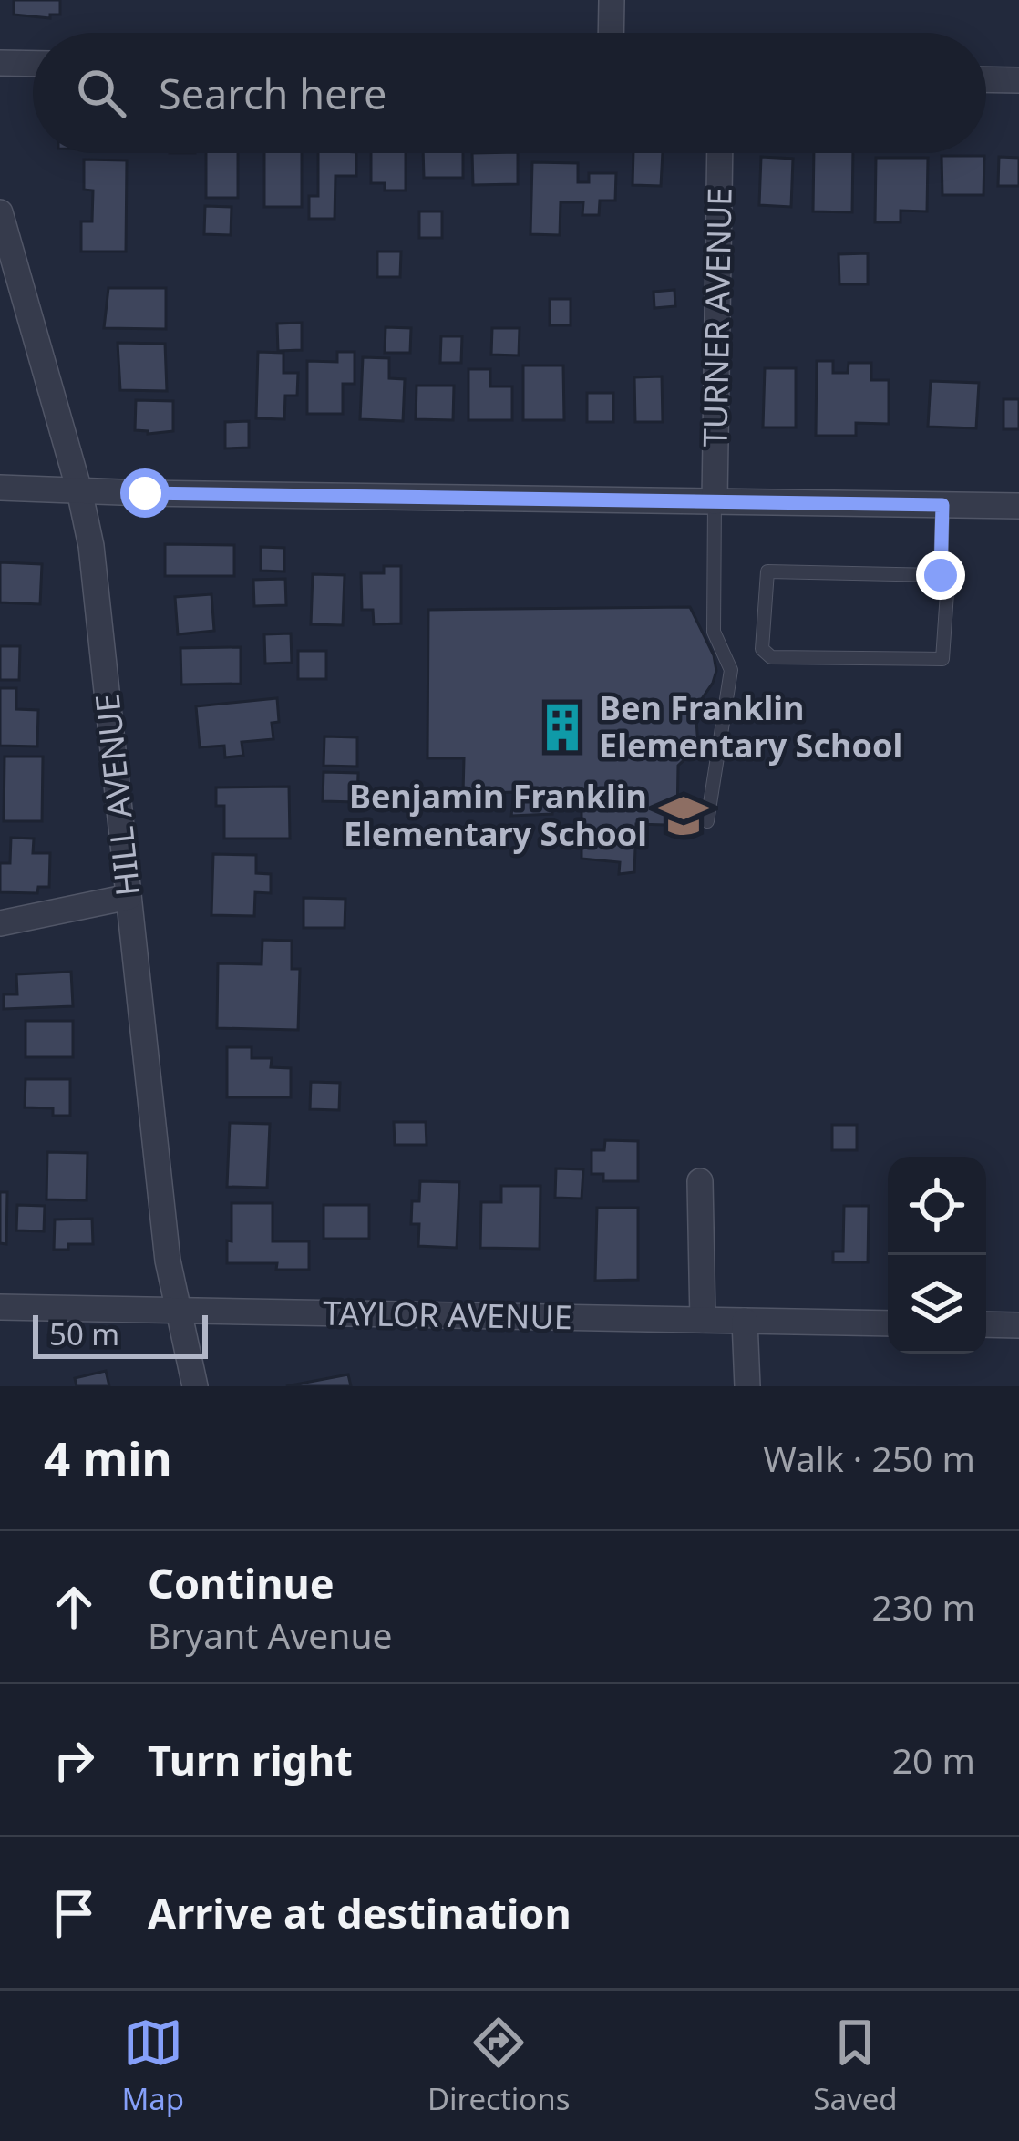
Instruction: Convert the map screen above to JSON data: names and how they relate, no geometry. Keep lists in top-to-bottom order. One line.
{"streets":{"street":["TURNER AVENUE","HILL AVENUE","TAYLOR AVENUE"]},"crossings":[["HILL AVENUE","TAYLOR AVENUE"]],"places":{"building":["Ben Franklin Elementary School"],"school or university":["Benjamin Franklin Elementary School"]},"scale_bar":"50 m","page":{"search":"Search here","scale":"50 m","heading":["4 min","Walk · 250 m"],"list":[["Continue","Bryant Avenue","230 m"],["Turn right","20 m"],"Arrive at destination"],"nav":["Map","Directions","Saved"]}}
